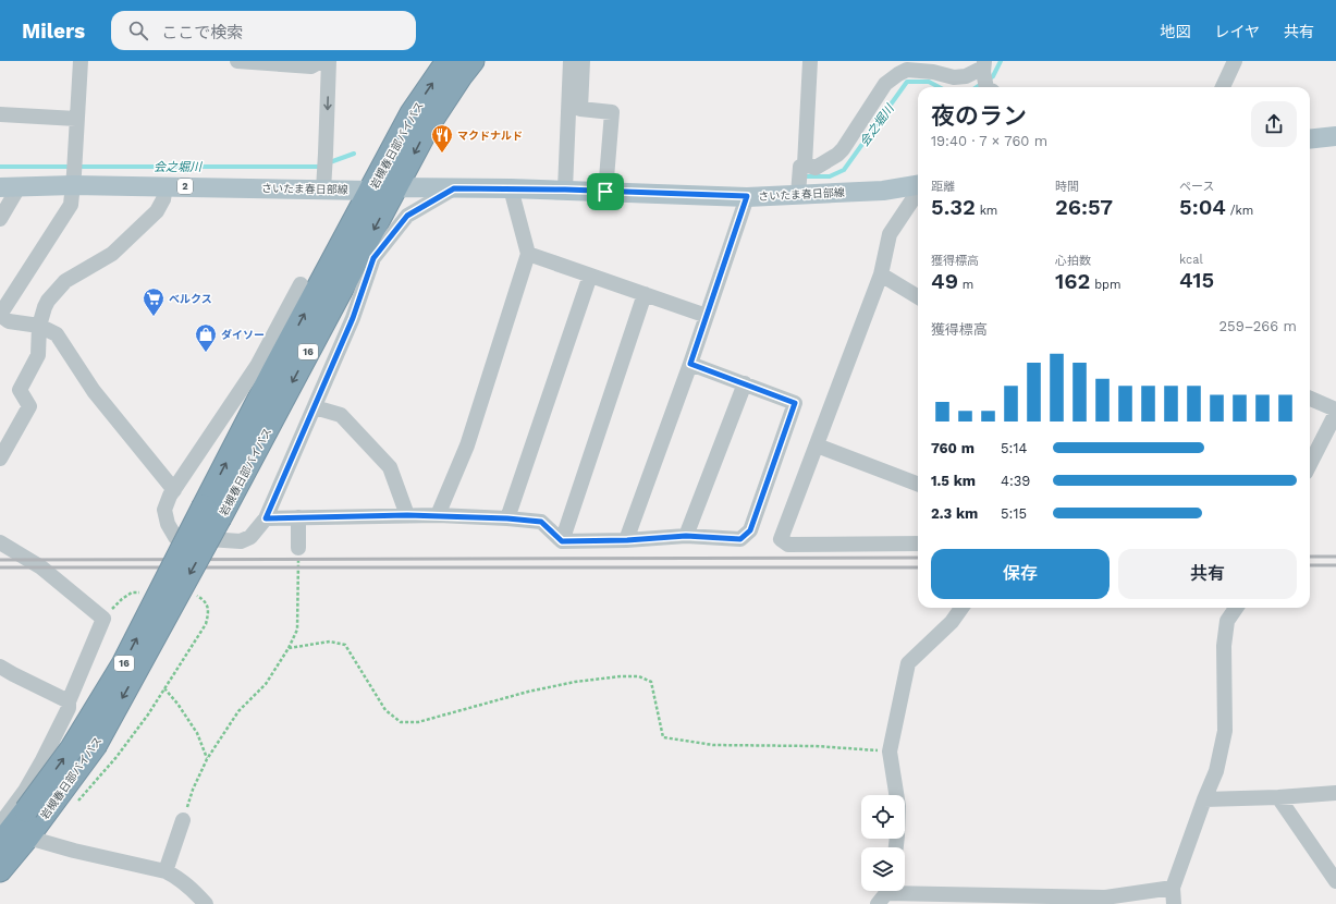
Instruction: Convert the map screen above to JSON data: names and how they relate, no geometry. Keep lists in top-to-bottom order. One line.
{"streets":{"highway":["岩槻春日部バイパス","16"],"main road":["2","さいたま春日部線"]},"crossings":[["岩槻春日部バイパス","さいたま春日部線"]],"water":["会之堀川"],"places":{"restaurant":["マクドナルド"],"supermarket":["ベルクス"],"shop":["ダイソー"]},"page":{"header":"Milers","search":"ここで検索","nav":["地図","レイヤ","共有"],"heading":["夜のラン","19:40 · 7 × 760 m"],"stats":[["距離","5.32 km"],["時間","26:57"],["ペース","5:04 /km"],["獲得標高","49 m"],["心拍数","162 bpm"],["kcal","415"]],"chart":["獲得標高","259–266 m"],"list":[{"name":"760 m","note":"5:14"},{"name":"1.5 km","note":"4:39"},{"name":"2.3 km","note":"5:15"}],"buttons":["保存","共有"]}}
